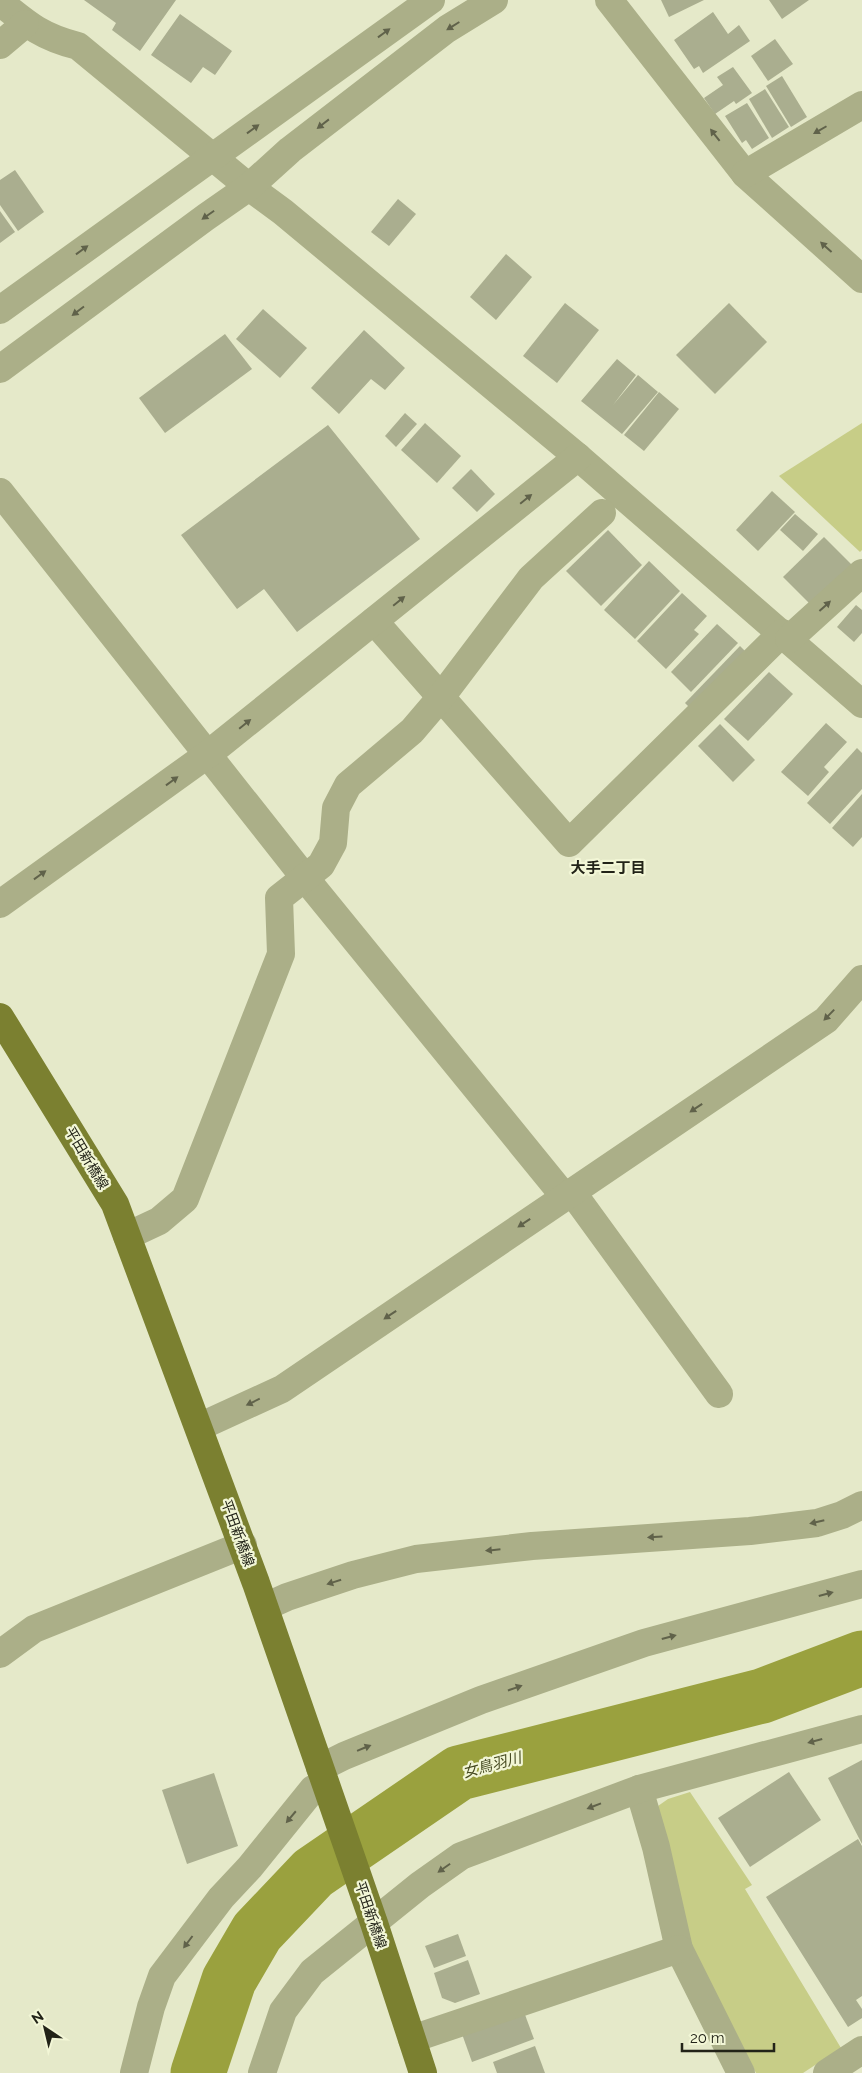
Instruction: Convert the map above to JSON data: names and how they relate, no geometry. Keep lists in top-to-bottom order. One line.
{"streets":{"main road":["平田新橋線"]},"districts":["大手二丁目"],"water":["女鳥羽川"],"scale_bar":"20 m","north":"top left"}
